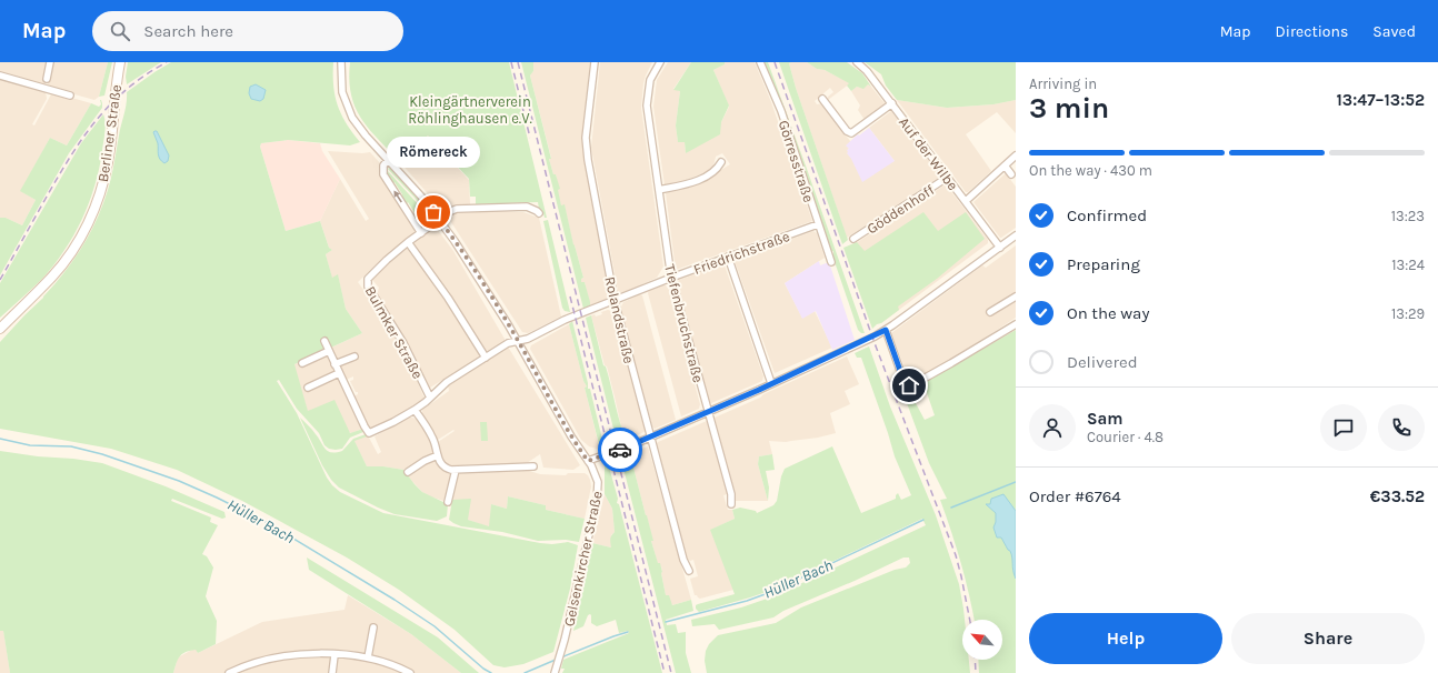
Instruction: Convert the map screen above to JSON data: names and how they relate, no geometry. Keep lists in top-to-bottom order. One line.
{"streets":{"main road":["Berliner Straße"],"street":["Auf der Wilbe","Görresstraße","Göddenhoff","Friedrichstraße","Rolandstraße","Tiefenbruchstraße","Bulmker Straße","Gelsenkircher Straße"]},"crossings":[["Auf der Wilbe","Göddenhoff"],["Görresstraße","Friedrichstraße"],["Friedrichstraße","Rolandstraße"],["Friedrichstraße","Tiefenbruchstraße"],["Friedrichstraße","Bulmker Straße"],["Friedrichstraße","Gelsenkircher Straße"],["Bulmker Straße","Gelsenkircher Straße"]],"water":["Hüller Bach"],"parks":["Kleingärtnerverein Röhlinghausen e.V."],"places":["Römereck"],"north":"top left","page":{"header":"Map","search":"Search here","nav":["Map","Directions","Saved"],"heading":["3 min","Arriving in","13:47–13:52"],"panel":["Sam","Courier · 4.8","Order #6764","€33.52"],"bubble":"Römereck","bar":"On the way · 430 m","list":[["Confirmed","13:23"],["Preparing","13:24"],["On the way","13:29"],"Delivered"],"buttons":["Help","Share"]}}
